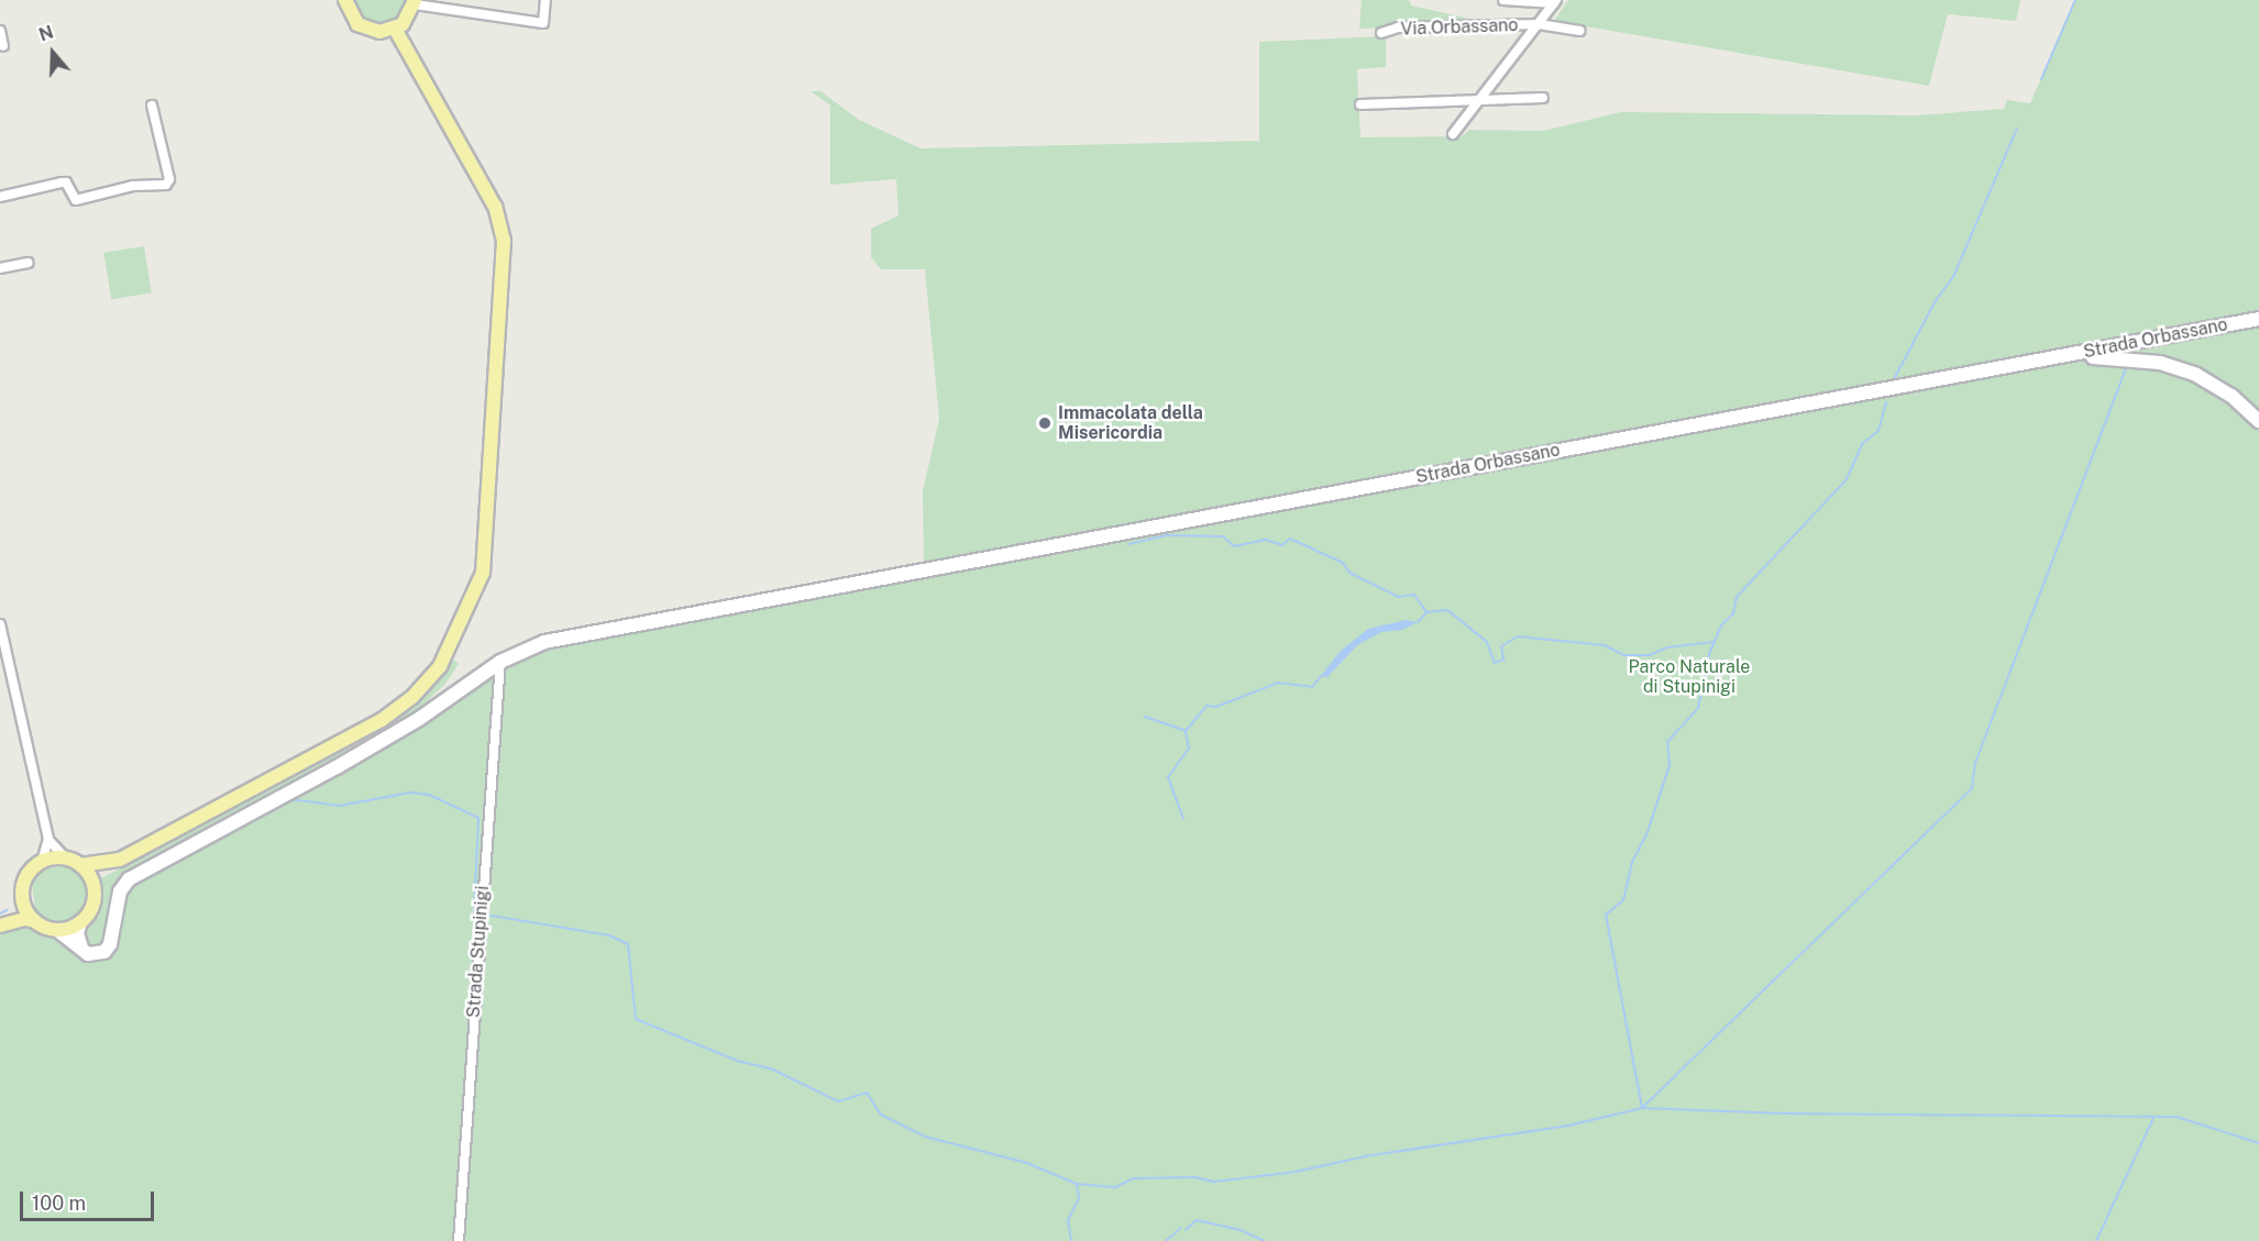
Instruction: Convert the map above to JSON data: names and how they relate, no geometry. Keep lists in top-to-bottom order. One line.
{"streets":{"main road":["Strada Orbassano"],"street":["Via Orbassano","Strada Stupinigi"]},"crossings":[["Strada Orbassano","Strada Stupinigi"]],"parks":["Parco Naturale di Stupinigi"],"places":["Immacolata della Misericordia"],"scale_bar":"100 m","north":"top"}
